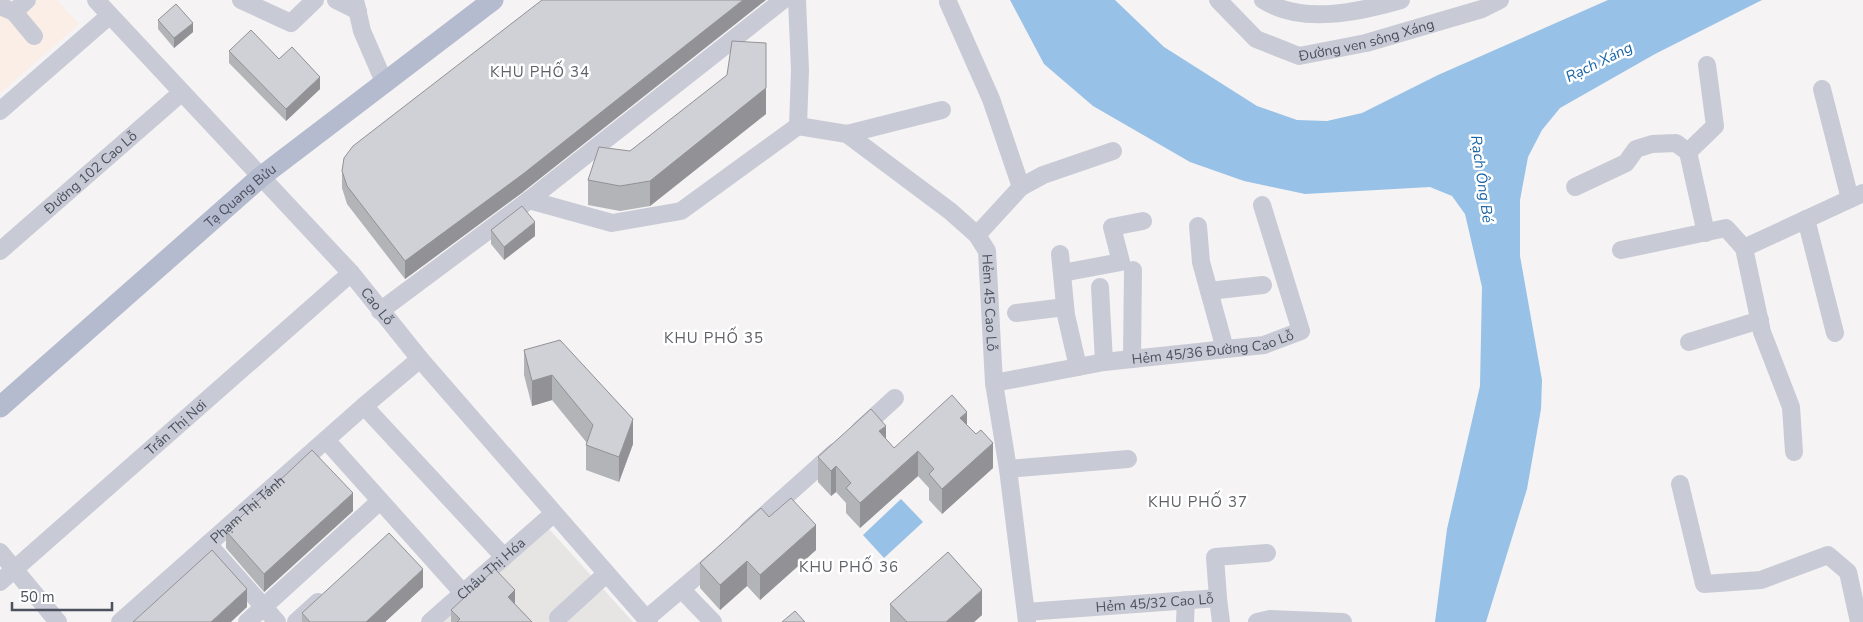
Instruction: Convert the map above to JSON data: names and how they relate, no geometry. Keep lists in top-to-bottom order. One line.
{"streets":{"main road":["Tạ Quang Bửu"],"street":["Đường ven sông Xáng","Đường 102 Cao Lỗ","Hẻm 45 Cao Lỗ","Cao Lỗ","Hẻm 45/36 Đường Cao Lỗ","Trần Thị Nơi","Phạm Thị Tánh","Châu Thị Hóa","Hẻm 45/32 Cao Lỗ"]},"crossings":[["Đường 102 Cao Lỗ","Cao Lỗ"],["Tạ Quang Bửu","Cao Lỗ"],["Hẻm 45 Cao Lỗ","Hẻm 45/36 Đường Cao Lỗ"],["Hẻm 45 Cao Lỗ","Hẻm 45/32 Cao Lỗ"],["Cao Lỗ","Trần Thị Nơi"],["Cao Lỗ","Phạm Thị Tánh"],["Cao Lỗ","Châu Thị Hóa"]],"districts":["KHU PHỐ 34","KHU PHỐ 35","KHU PHỐ 37","KHU PHỐ 36"],"water":["Rạch Xáng","Rạch Ông Bé"],"scale_bar":"50 m"}
